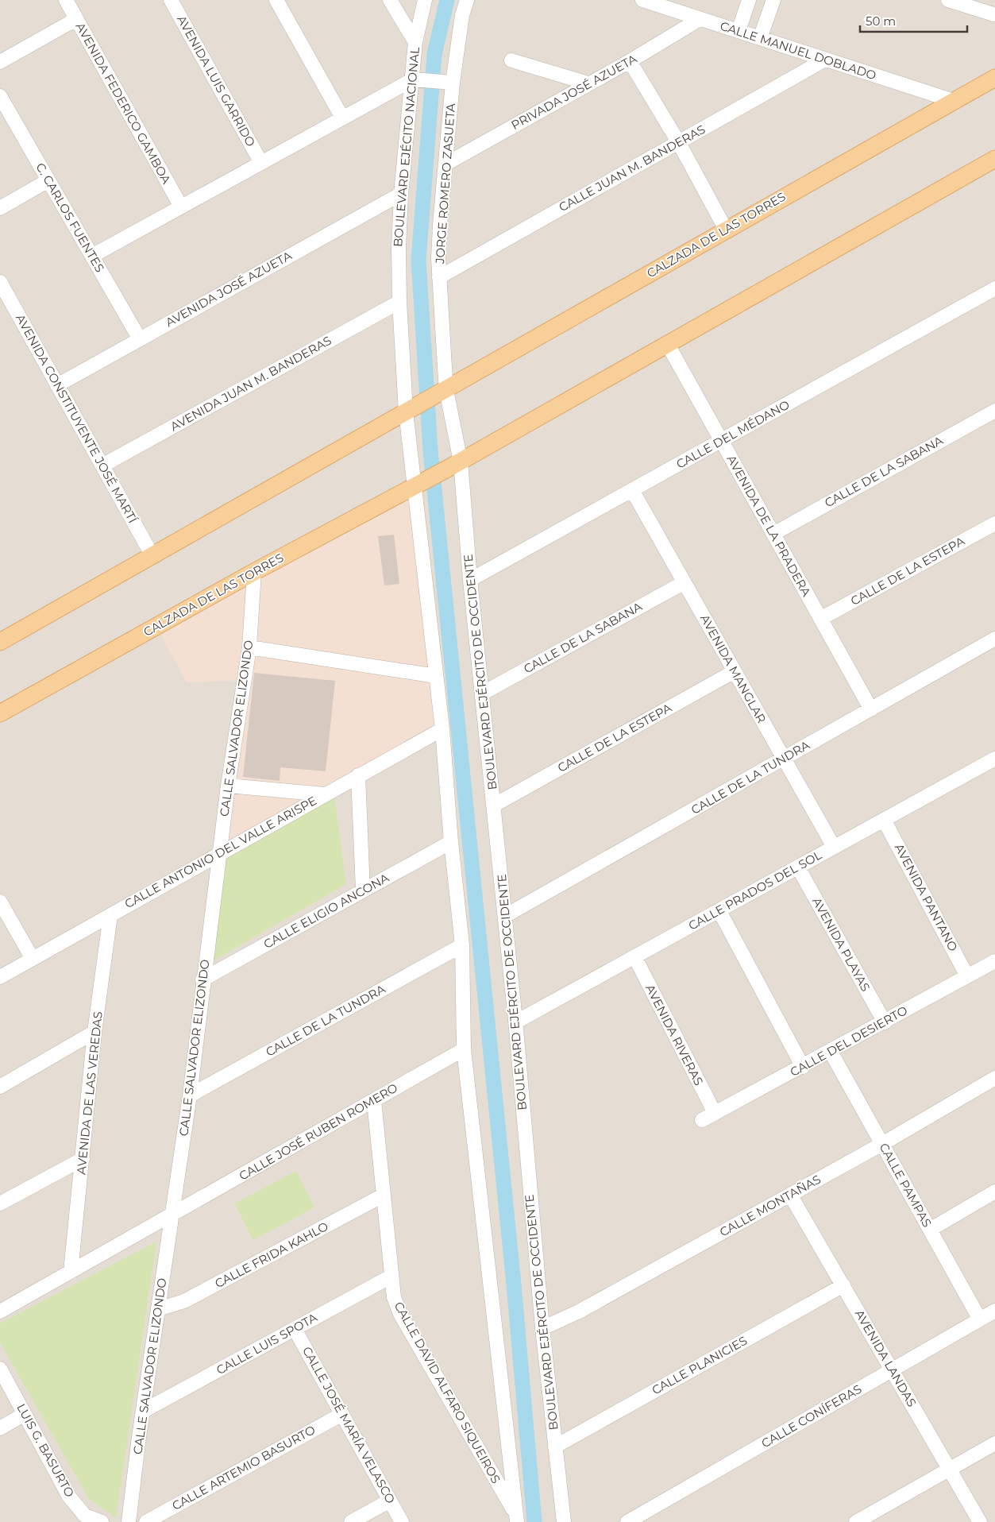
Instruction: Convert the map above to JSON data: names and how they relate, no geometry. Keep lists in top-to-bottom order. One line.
{"streets":{"main road":["CALZADA DE LAS TORRES"],"street":["CALLE MANUEL DOBLADO","AVENIDA LUIS GARRIDO","PRIVADA JOSÉ AZUETA","AVENIDA FEDERICO GAMBOA","BOULEVARD EJÉCITO NACIONAL","CALLE JUAN M. BANDERAS","JORGE ROMERO ZASUETA","C. CARLOS FUENTES","AVENIDA JOSÉ AZUETA","AVENIDA JUAN M. BANDERAS","AVENIDA CONSTITUYENTE JOSÉ MARTÍ","CALLE DEL MÉDANO","CALLE DE LA SABANA","AVENIDA DE LA PRADERA","CALLE DE LA ESTEPA","AVENIDA MANGLAR","BOULEVARD EJÉRCITO DE OCCIDENTE","CALLE SALVADOR ELIZONDO","CALLE DE LA TUNDRA","CALLE ANTONIO DEL VALLE ARISPE","CALLE PRADOS DEL SOL","AVENIDA PANTANO","CALLE ELIGIO ANCONA","AVENIDA PLAYAS","AVENIDA RIVERAS","CALLE DEL DESIERTO","AVENIDA DE LAS VEREDAS","CALLE JOSÉ RUBEN ROMERO","CALLE PAMPAS","CALLE MONTAÑAS","CALLE FRIDA KAHLO","CALLE LUIS SPOTA","AVENIDA LANDAS","CALLE PLANICIES","CALLE DAVID ALFARO SIQUEIROS","CALLE CONÍFERAS","CALLE JOSÉ MARÍA VELASCO","LUIS G. BASURTO","CALLE ARTEMIO BASURTO"]},"crossings":[["CALLE MANUEL DOBLADO","PRIVADA JOSÉ AZUETA"],["CALLE MANUEL DOBLADO","CALLE JUAN M. BANDERAS"],["CALLE MANUEL DOBLADO","CALZADA DE LAS TORRES"],["PRIVADA JOSÉ AZUETA","JORGE ROMERO ZASUETA"],["BOULEVARD EJÉCITO NACIONAL","CALZADA DE LAS TORRES"],["BOULEVARD EJÉCITO NACIONAL","AVENIDA JOSÉ AZUETA"],["BOULEVARD EJÉCITO NACIONAL","AVENIDA JUAN M. BANDERAS"],["CALLE JUAN M. BANDERAS","JORGE ROMERO ZASUETA"],["JORGE ROMERO ZASUETA","CALZADA DE LAS TORRES"],["JORGE ROMERO ZASUETA","BOULEVARD EJÉRCITO DE OCCIDENTE"],["C. CARLOS FUENTES","AVENIDA JOSÉ AZUETA"],["CALZADA DE LAS TORRES","BOULEVARD EJÉRCITO DE OCCIDENTE"],["CALZADA DE LAS TORRES","CALLE SALVADOR ELIZONDO"],["AVENIDA JOSÉ AZUETA","AVENIDA CONSTITUYENTE JOSÉ MARTÍ"],["AVENIDA JUAN M. BANDERAS","AVENIDA CONSTITUYENTE JOSÉ MARTÍ"],["CALLE DEL MÉDANO","AVENIDA DE LA PRADERA"],["CALLE DEL MÉDANO","AVENIDA MANGLAR"],["CALLE DEL MÉDANO","BOULEVARD EJÉRCITO DE OCCIDENTE"],["CALLE DE LA SABANA","AVENIDA DE LA PRADERA"],["CALLE DE LA SABANA","AVENIDA MANGLAR"],["CALLE DE LA SABANA","BOULEVARD EJÉRCITO DE OCCIDENTE"],["AVENIDA DE LA PRADERA","CALLE DE LA ESTEPA"],["AVENIDA DE LA PRADERA","CALLE DE LA TUNDRA"],["CALLE DE LA ESTEPA","AVENIDA MANGLAR"],["CALLE DE LA ESTEPA","BOULEVARD EJÉRCITO DE OCCIDENTE"],["AVENIDA MANGLAR","CALLE DE LA TUNDRA"],["AVENIDA MANGLAR","CALLE PRADOS DEL SOL"],["BOULEVARD EJÉRCITO DE OCCIDENTE","CALLE DE LA TUNDRA"],["BOULEVARD EJÉRCITO DE OCCIDENTE","CALLE PRADOS DEL SOL"],["BOULEVARD EJÉRCITO DE OCCIDENTE","CALLE MONTAÑAS"],["BOULEVARD EJÉRCITO DE OCCIDENTE","CALLE PLANICIES"],["CALLE SALVADOR ELIZONDO","CALLE DE LA TUNDRA"],["CALLE SALVADOR ELIZONDO","CALLE ANTONIO DEL VALLE ARISPE"],["CALLE SALVADOR ELIZONDO","CALLE ELIGIO ANCONA"],["CALLE SALVADOR ELIZONDO","CALLE JOSÉ RUBEN ROMERO"],["CALLE SALVADOR ELIZONDO","CALLE FRIDA KAHLO"],["CALLE SALVADOR ELIZONDO","CALLE LUIS SPOTA"],["CALLE ANTONIO DEL VALLE ARISPE","AVENIDA DE LAS VEREDAS"],["CALLE PRADOS DEL SOL","AVENIDA PANTANO"],["CALLE PRADOS DEL SOL","AVENIDA PLAYAS"],["CALLE PRADOS DEL SOL","AVENIDA RIVERAS"],["AVENIDA PANTANO","CALLE DEL DESIERTO"],["AVENIDA PLAYAS","CALLE DEL DESIERTO"],["AVENIDA RIVERAS","CALLE DEL DESIERTO"],["CALLE DEL DESIERTO","CALLE PAMPAS"],["AVENIDA DE LAS VEREDAS","CALLE JOSÉ RUBEN ROMERO"],["CALLE JOSÉ RUBEN ROMERO","CALLE DAVID ALFARO SIQUEIROS"],["CALLE PAMPAS","CALLE MONTAÑAS"],["CALLE PAMPAS","CALLE CONÍFERAS"],["CALLE MONTAÑAS","AVENIDA LANDAS"],["CALLE FRIDA KAHLO","CALLE DAVID ALFARO SIQUEIROS"],["CALLE LUIS SPOTA","CALLE DAVID ALFARO SIQUEIROS"],["CALLE LUIS SPOTA","CALLE JOSÉ MARÍA VELASCO"],["AVENIDA LANDAS","CALLE PLANICIES"],["AVENIDA LANDAS","CALLE CONÍFERAS"],["CALLE JOSÉ MARÍA VELASCO","CALLE ARTEMIO BASURTO"]],"scale_bar":"50 m"}
